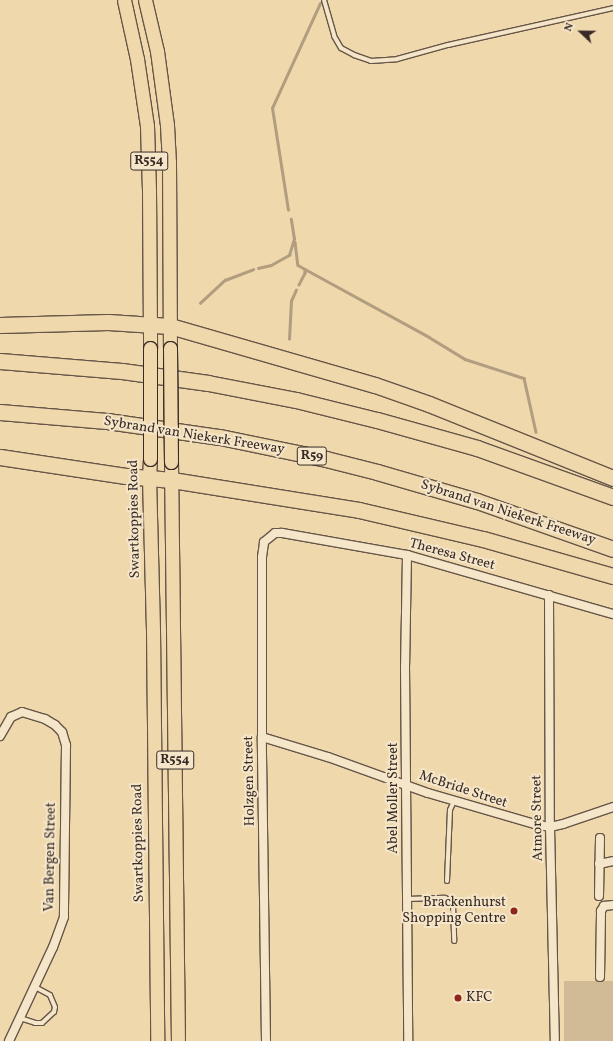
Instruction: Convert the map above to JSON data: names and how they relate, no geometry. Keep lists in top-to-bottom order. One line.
{"streets":{"highway":["Sybrand van Niekerk Freeway","R59"],"main road":["R554","Swartkoppies Road"],"street":["Theresa Street","Holzgen Street","McBride Street","Abel Moller Street","Atmore Street","Van Bergen Street"]},"crossings":[["Theresa Street","Holzgen Street"],["Theresa Street","Abel Moller Street"],["Theresa Street","Atmore Street"],["Holzgen Street","McBride Street"],["McBride Street","Abel Moller Street"],["McBride Street","Atmore Street"]],"places":["Brackenhurst Shopping Centre","KFC"],"north":"left"}
